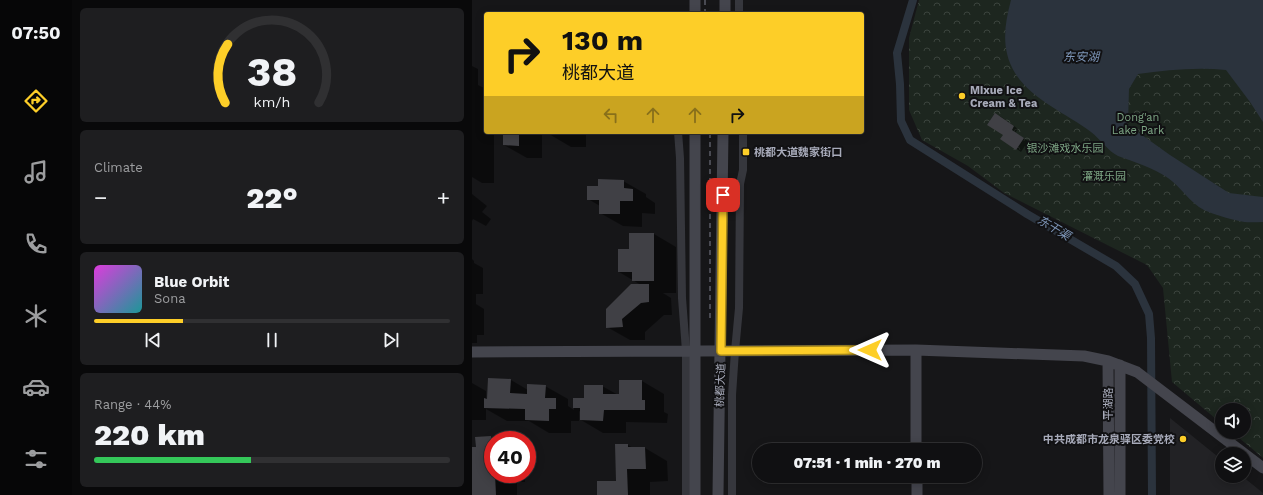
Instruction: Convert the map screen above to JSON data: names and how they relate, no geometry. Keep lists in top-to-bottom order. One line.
{"streets":{"street":["桃都大道","平湖路"]},"water":["东安湖","东干渠"],"parks":["Dong'an Lake Park","银沙滩戏水乐园","灌溉乐园"],"places":{"other":["Mixue Ice Cream & Tea","中共成都市龙泉驿区委党校"],"transit":["桃都大道魏家街口"]},"page":{"tabs":"07:50","turn":["130 m","桃都大道"],"tile":["Climate",["Range · 44%","220 km"]],"heat":["−","22°","+"],"song":["Blue Orbit","Sona"],"limit":"40","trip":"07:51 · 1 min · 270 m","gauge":["38","km/h"]}}
